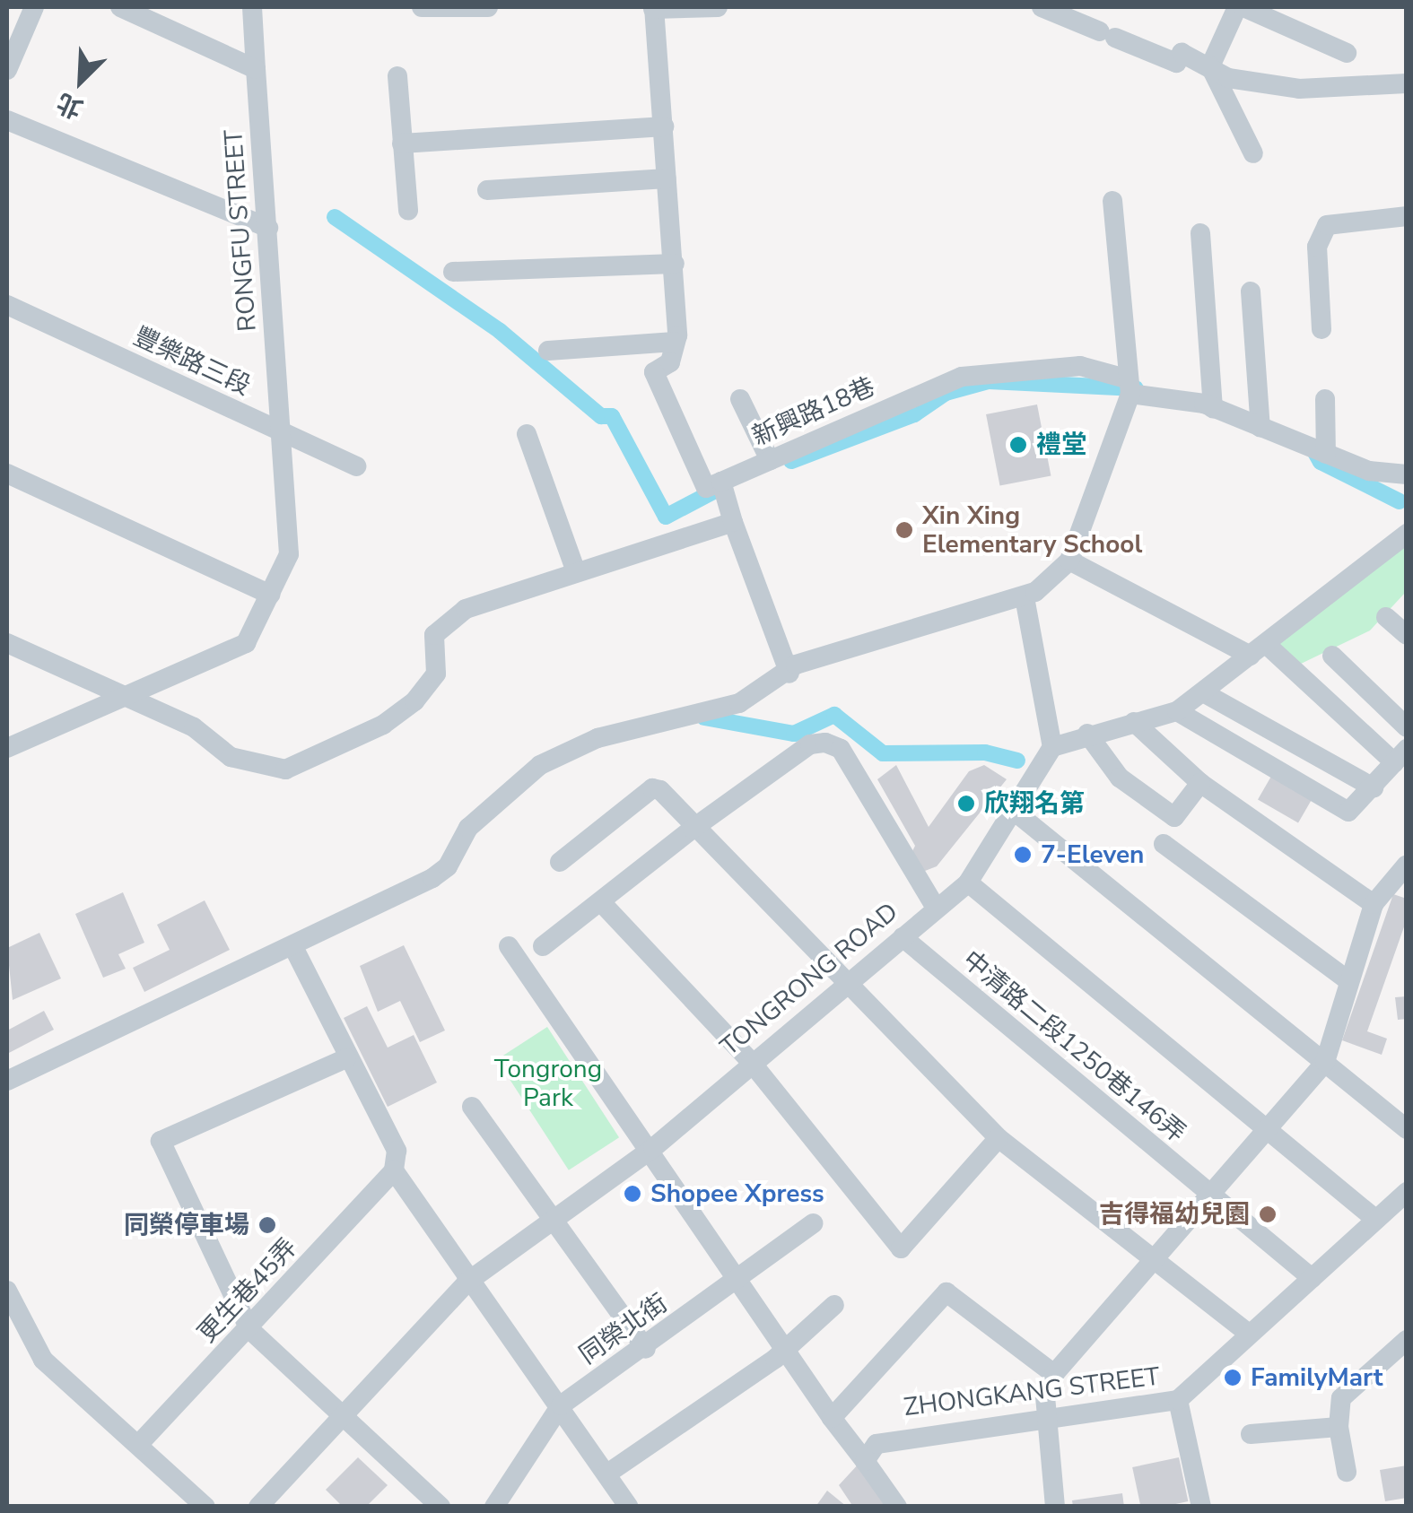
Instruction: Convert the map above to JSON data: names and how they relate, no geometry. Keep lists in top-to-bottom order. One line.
{"streets":{"street":["RONGFU STREET","豐樂路三段","新興路18巷","TONGRONG ROAD","中清路二段1250巷146弄","更生巷45弄","同榮北街","ZHONGKANG STREET"]},"crossings":[["RONGFU STREET","豐樂路三段"],["TONGRONG ROAD","中清路二段1250巷146弄"],["中清路二段1250巷146弄","ZHONGKANG STREET"]],"parks":["Tongrong Park"],"places":["禮堂","Xin Xing Elementary School","欣翔名第","7-Eleven","Shopee Xpress","吉得福幼兒園","同榮停車場","FamilyMart"],"north":"bottom left"}
